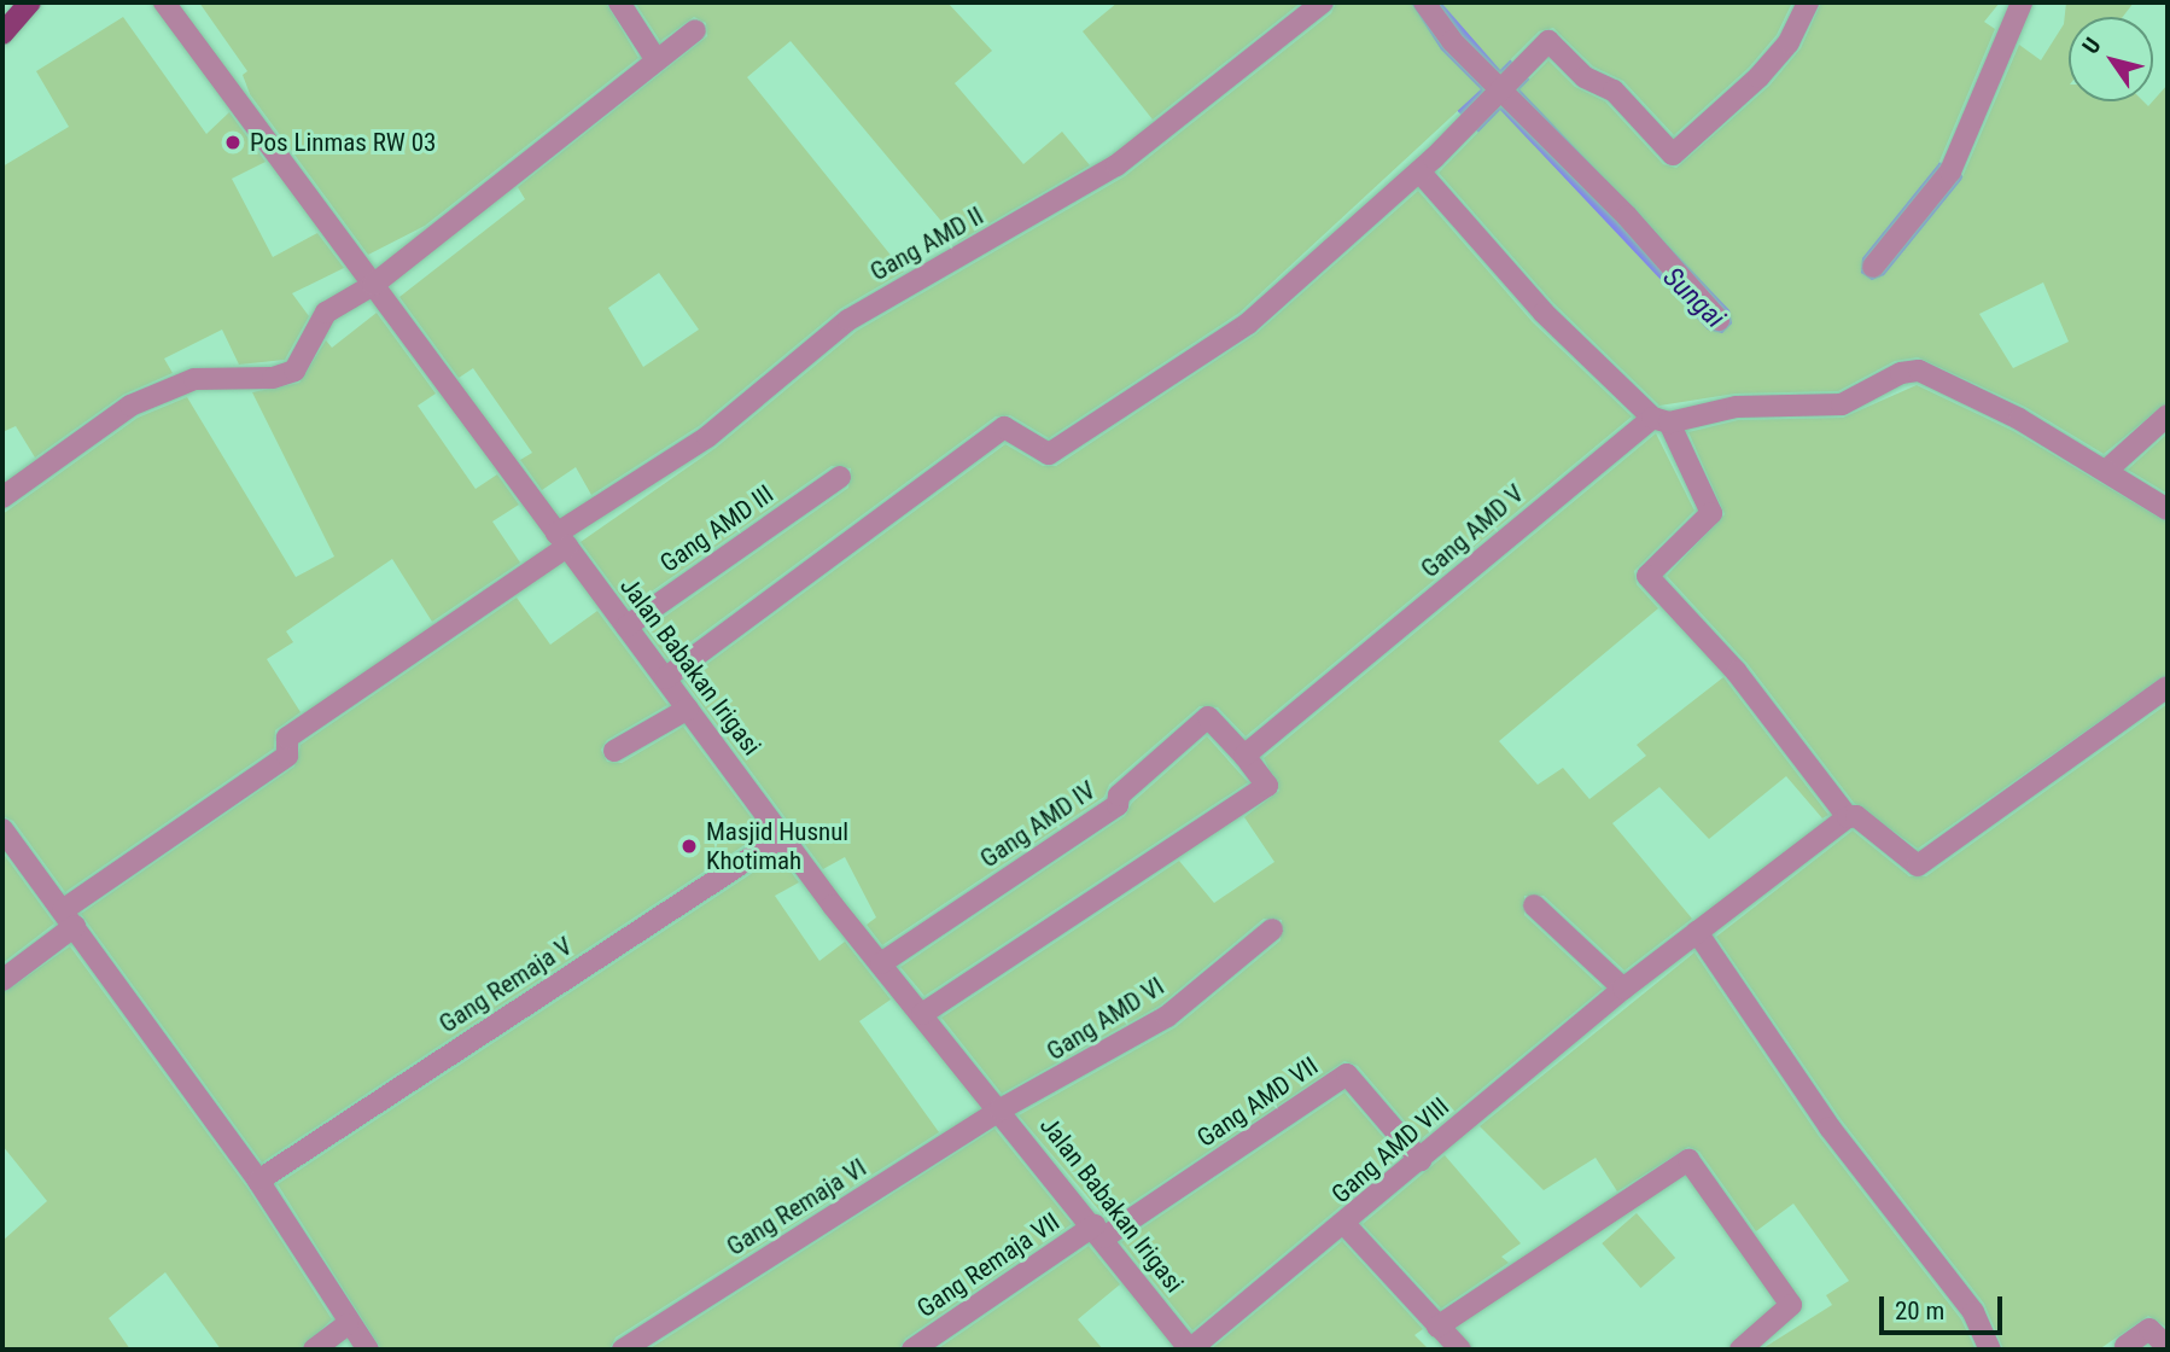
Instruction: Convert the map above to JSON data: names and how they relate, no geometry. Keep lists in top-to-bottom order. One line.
{"streets":{"street":["Gang AMD II","Gang AMD III","Gang AMD V","Jalan Babakan Irigasi","Gang AMD IV","Gang Remaja V","Gang AMD VI","Gang AMD VII","Gang AMD VIII","Gang Remaja VI","Gang Remaja VII"]},"crossings":[["Gang AMD II","Jalan Babakan Irigasi"],["Gang AMD III","Jalan Babakan Irigasi"],["Gang AMD V","Gang AMD IV"],["Jalan Babakan Irigasi","Gang AMD IV"],["Jalan Babakan Irigasi","Gang Remaja V"],["Jalan Babakan Irigasi","Gang AMD VI"],["Jalan Babakan Irigasi","Gang AMD VII"],["Jalan Babakan Irigasi","Gang AMD VIII"],["Jalan Babakan Irigasi","Gang Remaja VI"],["Jalan Babakan Irigasi","Gang Remaja VII"],["Gang AMD VI","Gang Remaja VI"],["Gang AMD VII","Gang AMD VIII"],["Gang AMD VII","Gang Remaja VII"]],"water":["Sungai"],"places":["Pos Linmas RW 03","Masjid Husnul Khotimah"],"scale_bar":"20 m","north":"top left"}
